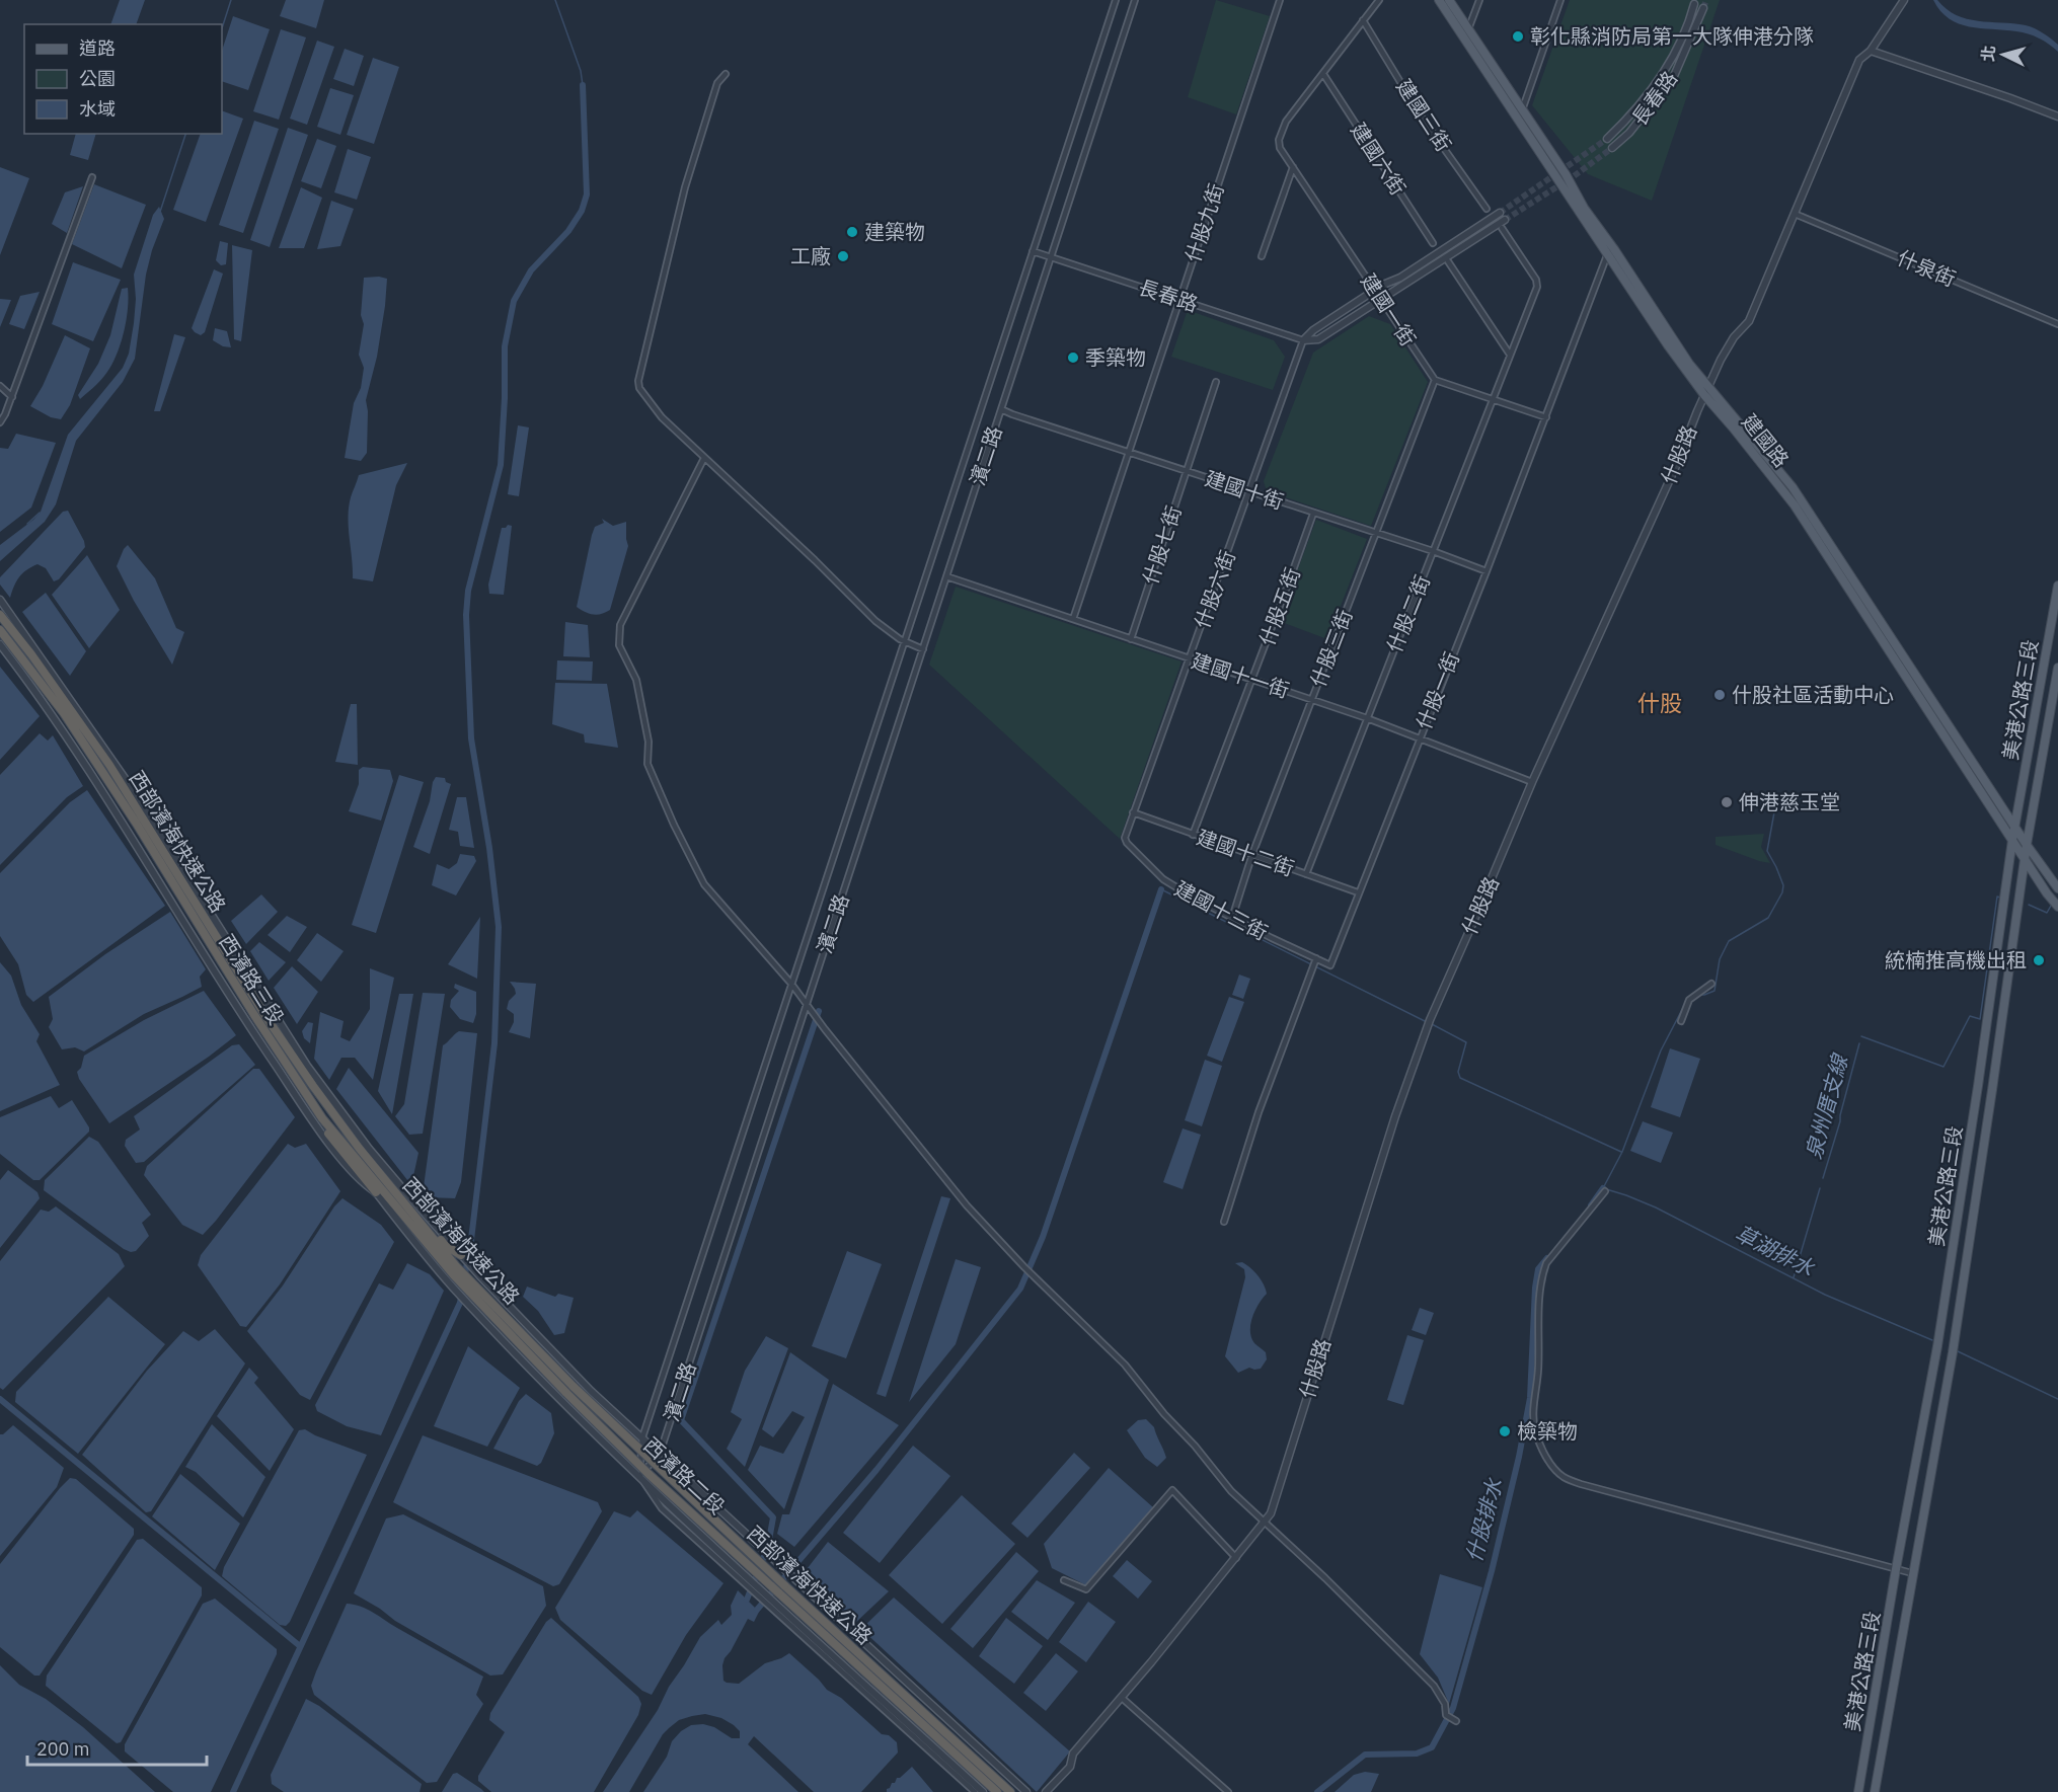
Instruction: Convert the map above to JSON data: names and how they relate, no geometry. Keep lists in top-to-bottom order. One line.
{"streets":{"highway":["西部濱海快速公路"],"main road":["建國路","美港公路三段"],"street":["長春路","建國三街","建國六街","什股九街","什泉街","建國一街","什股路","濱二路","建國十街","什股七街","什股六街","什股五街","什股二街","什股三街","建國十一街","什股一街","建國十二街","建國十三街","西濱路三段","西濱路二段"]},"crossings":[["長春路","什股九街"],["長春路","濱二路"],["長春路","什股六街"],["建國三街","建國一街"],["建國六街","建國一街"],["什股九街","建國十街"],["什股九街","建國十一街"],["什泉街","什股路"],["建國一街","什股三街"],["建國路","什股路"],["建國路","美港公路三段"],["什股路","建國十一街"],["濱二路","建國十街"],["濱二路","建國十一街"],["濱二路","西濱路二段"],["建國十街","什股七街"],["建國十街","什股六街"],["建國十街","什股五街"],["建國十街","什股二街"],["建國十街","什股三街"],["建國十街","什股一街"],["什股七街","建國十一街"],["什股六街","建國十一街"],["什股六街","建國十二街"],["什股六街","建國十三街"],["什股五街","建國十一街"],["什股五街","建國十二街"],["什股二街","建國十一街"],["什股二街","建國十二街"],["什股三街","建國十一街"],["什股三街","建國十二街"],["什股三街","建國十三街"],["建國十一街","什股一街"],["什股一街","建國十二街"],["什股一街","建國十三街"],["西部濱海快速公路","西濱路二段"],["西濱路三段","西濱路二段"]],"districts":["什股"],"water":["泉州厝支線","草湖排水","什股排水"],"places":["彰化縣消防局第一大隊伸港分隊","建築物","工廠","季築物","什股社區活動中心","伸港慈玉堂","統楠推高機出租","檢築物"],"legend":["道路","公園","水域"],"scale_bar":"200 m","north":"left"}
